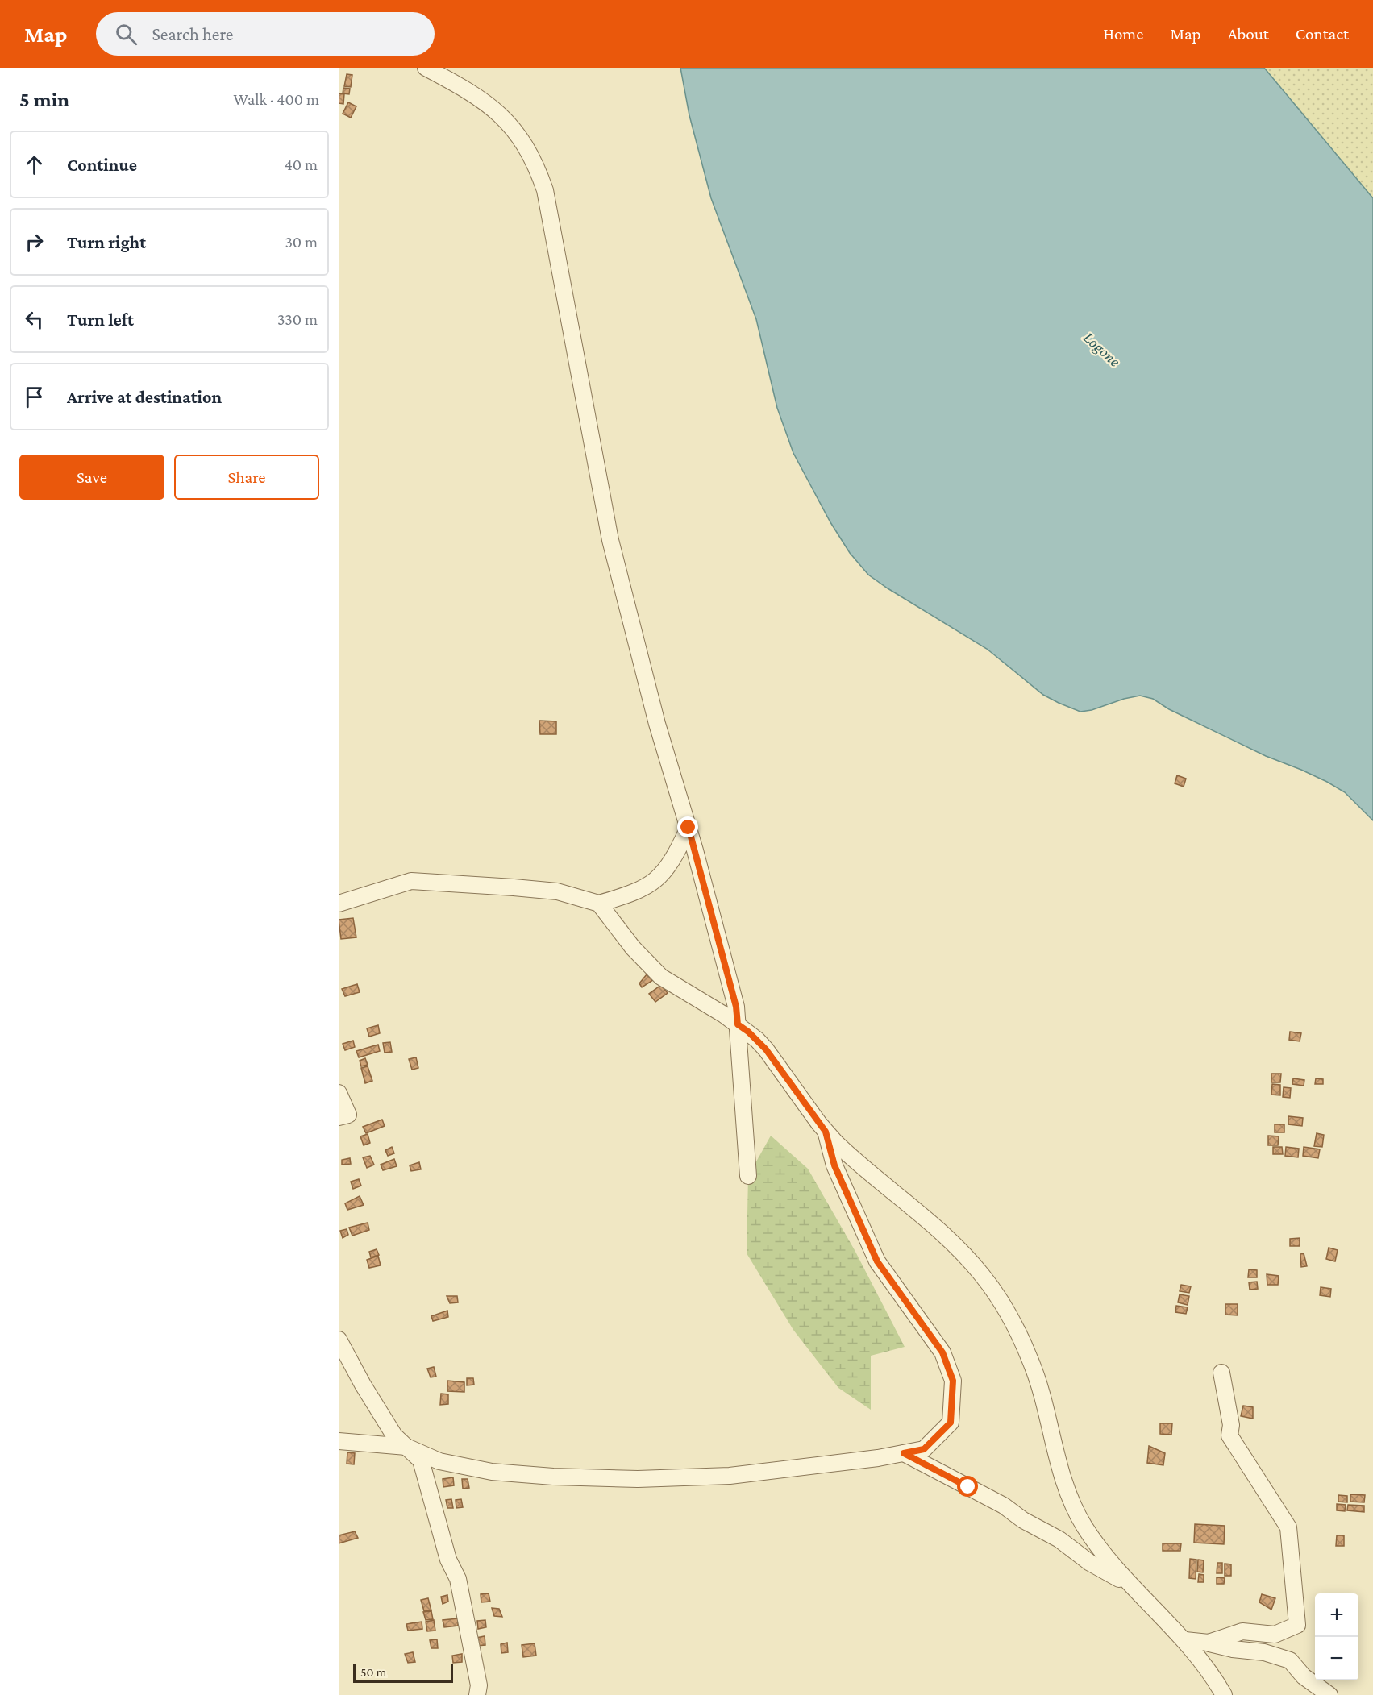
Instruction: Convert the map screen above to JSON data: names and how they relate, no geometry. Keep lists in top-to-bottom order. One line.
{"water":["Logone"],"scale_bar":"50 m","page":{"header":"Map","search":"Search here","nav":["Home","Map","About","Contact"],"heading":["5 min","Walk · 400 m"],"list":[["Continue","40 m"],["Turn right","30 m"],["Turn left","330 m"],"Arrive at destination"],"buttons":["Save","Share"],"map_buttons":["+","−"],"scale":"50 m"}}
